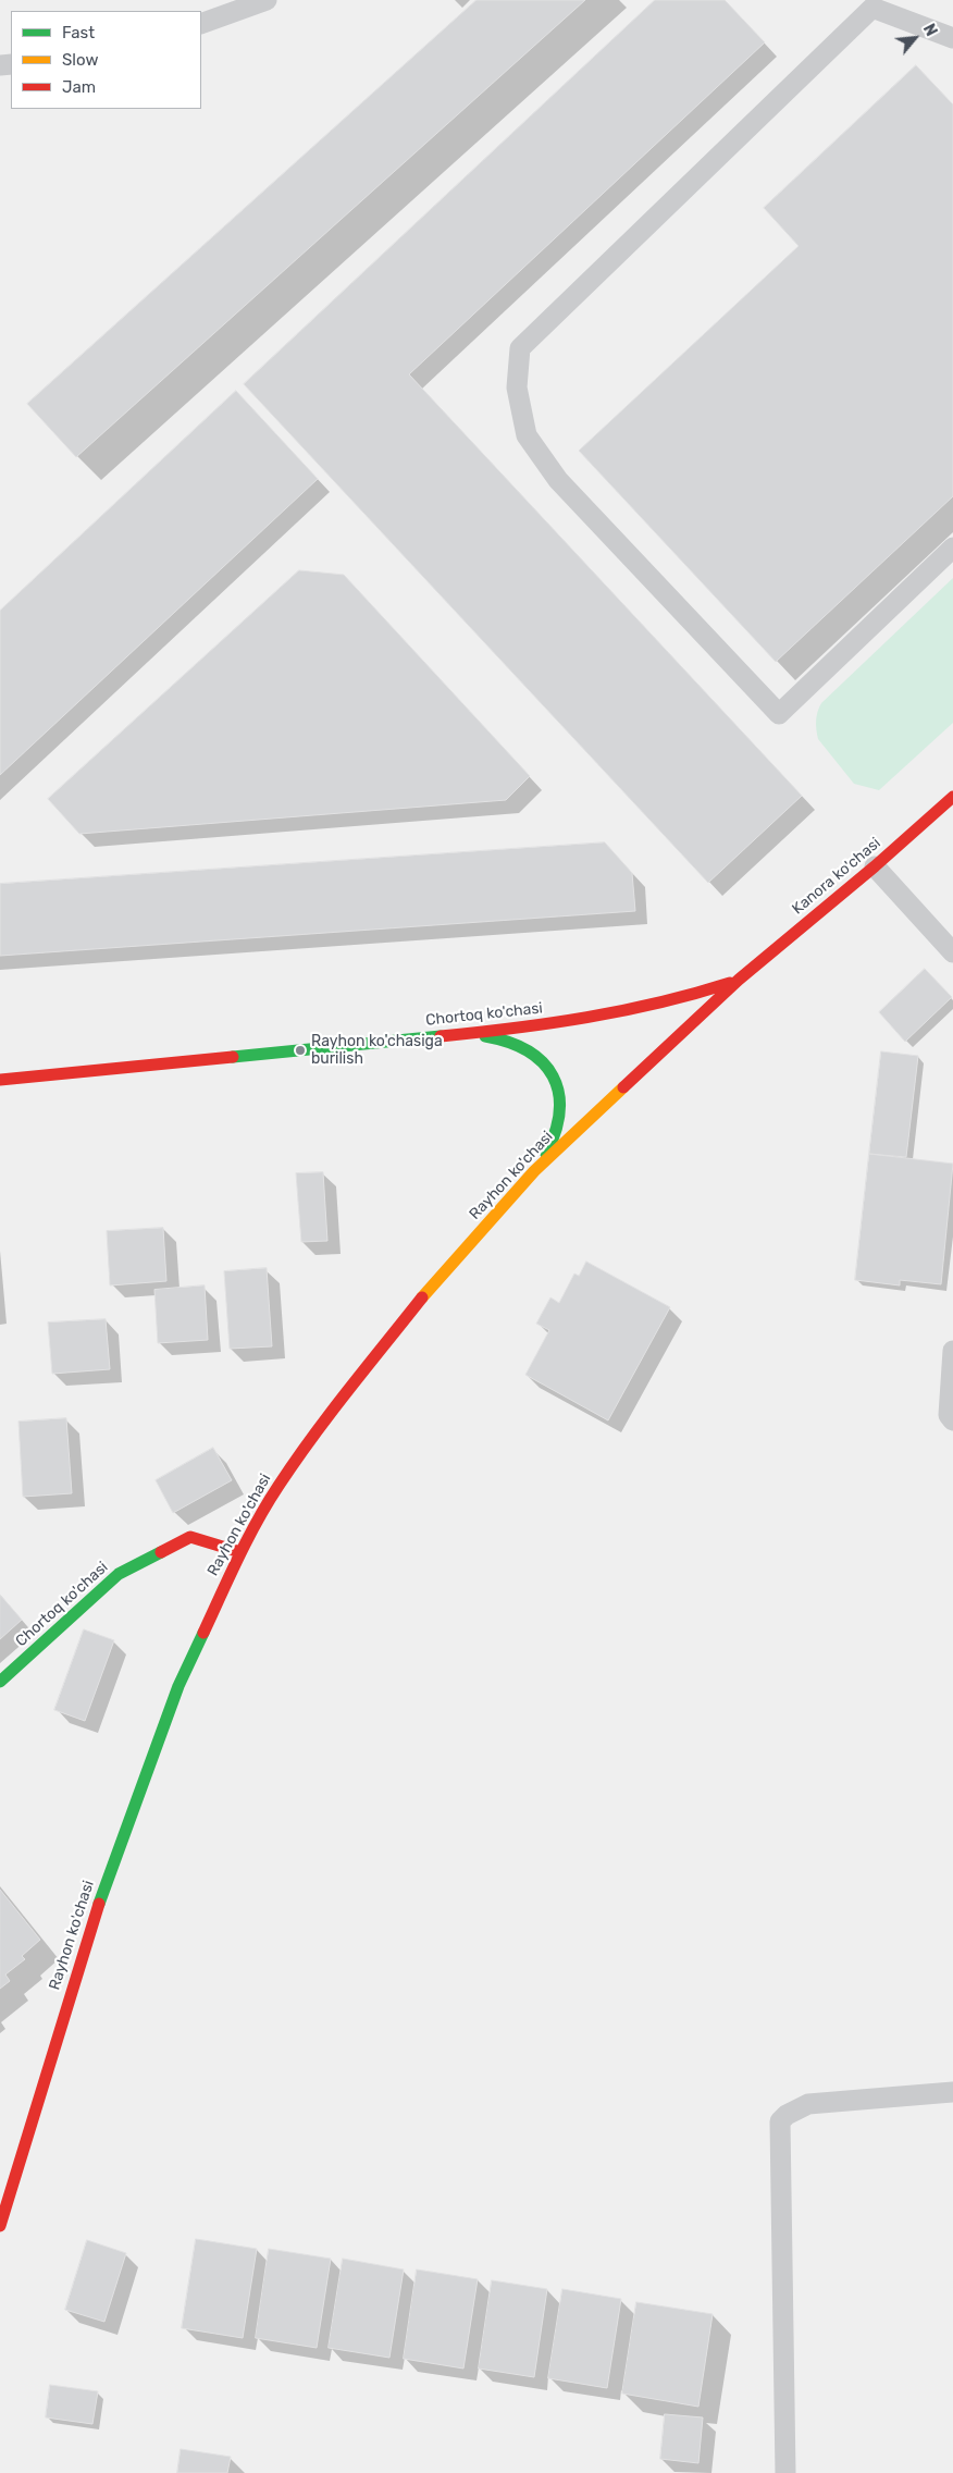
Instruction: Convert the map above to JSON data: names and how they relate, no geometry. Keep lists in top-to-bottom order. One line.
{"streets":{"street":["Kanora ko'chasi","Chortoq ko'chasi","Rayhon ko'chasi"]},"crossings":[["Kanora ko'chasi","Chortoq ko'chasi"],["Kanora ko'chasi","Rayhon ko'chasi"],["Chortoq ko'chasi","Rayhon ko'chasi"]],"places":["Rayhon ko'chasiga burilish"],"legend":["Fast","Slow","Jam"],"north":"top right"}
